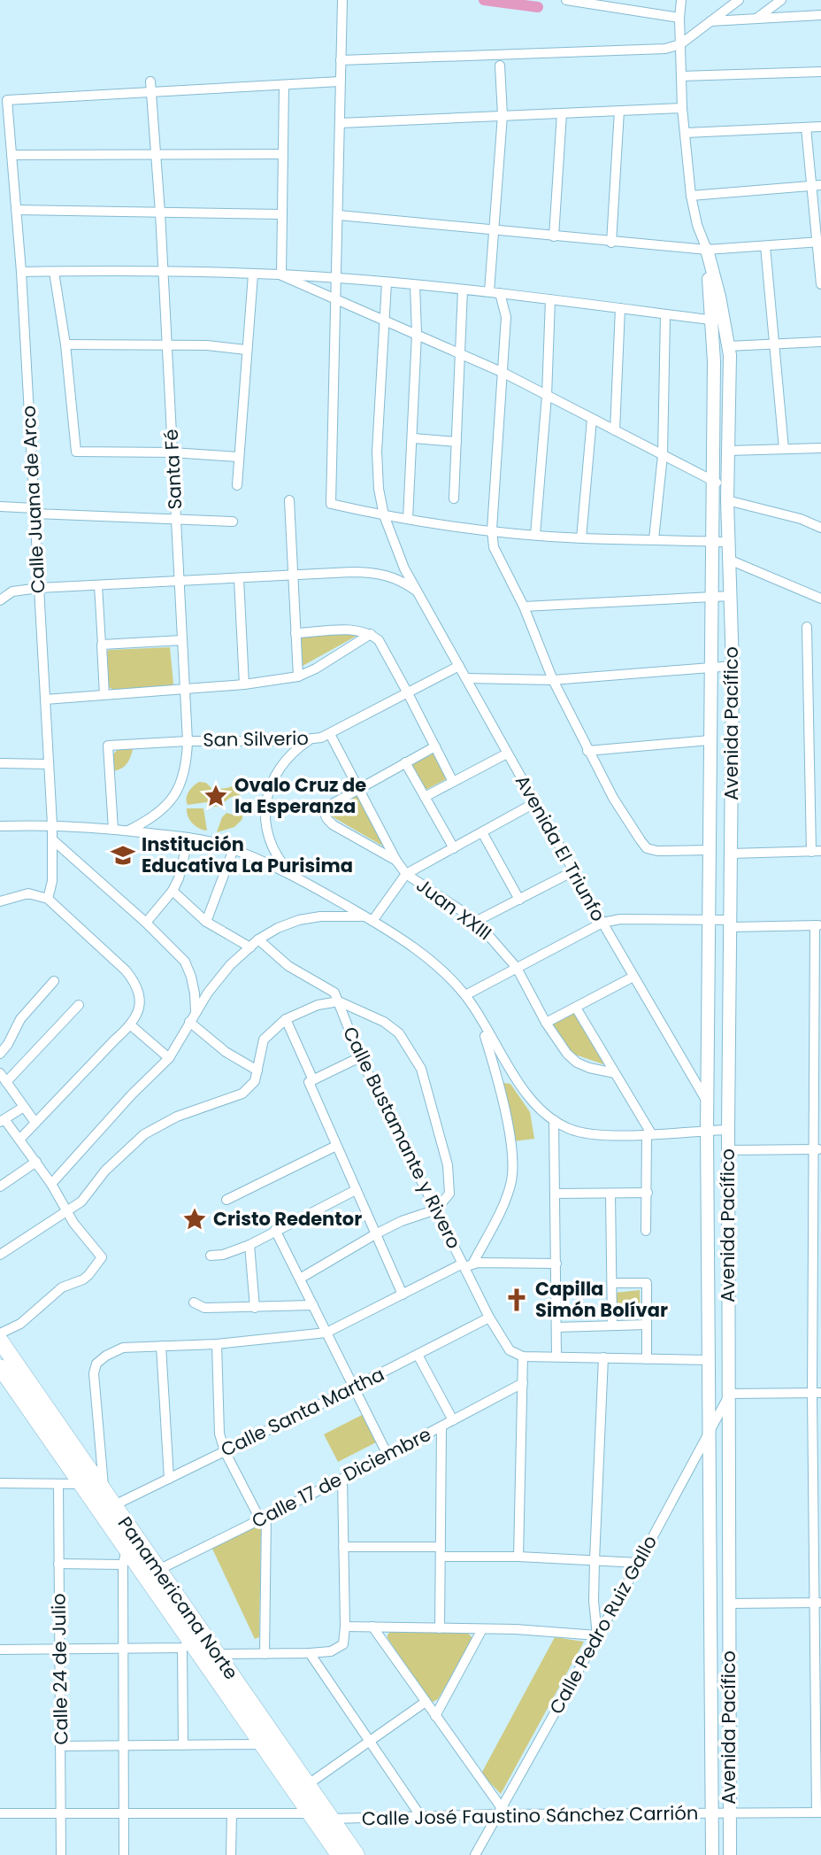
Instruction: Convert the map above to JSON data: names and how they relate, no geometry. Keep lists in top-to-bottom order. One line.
{"streets":{"highway":["Panamericana Norte"],"street":["Santa Fé","Calle Juana de Arco","Avenida Pacífico","San Silverio","Avenida El Triunfo","Juan XXIII","Calle Bustamante y Rivero","Calle Santa Martha","Calle 17 de Diciembre","Calle Pedro Ruiz Gallo","Calle 24 de Julio","Calle José Faustino Sánchez Carrión"]},"crossings":[["Santa Fé","Calle Juana de Arco"],["Santa Fé","San Silverio"],["Santa Fé","Avenida El Triunfo"],["Calle Juana de Arco","Avenida El Triunfo"],["Avenida Pacífico","Avenida El Triunfo"],["Avenida Pacífico","Calle Pedro Ruiz Gallo"],["Avenida Pacífico","Calle José Faustino Sánchez Carrión"],["San Silverio","Avenida El Triunfo"],["Calle Bustamante y Rivero","Calle Santa Martha"],["Calle Santa Martha","Panamericana Norte"],["Calle 17 de Diciembre","Panamericana Norte"],["Panamericana Norte","Calle José Faustino Sánchez Carrión"],["Calle Pedro Ruiz Gallo","Calle José Faustino Sánchez Carrión"]],"places":{"place":["Ovalo Cruz de la Esperanza","Cristo Redentor"],"school or university":["Institución Educativa La Purisima"],"church":["Capilla Simón Bolívar"]}}
